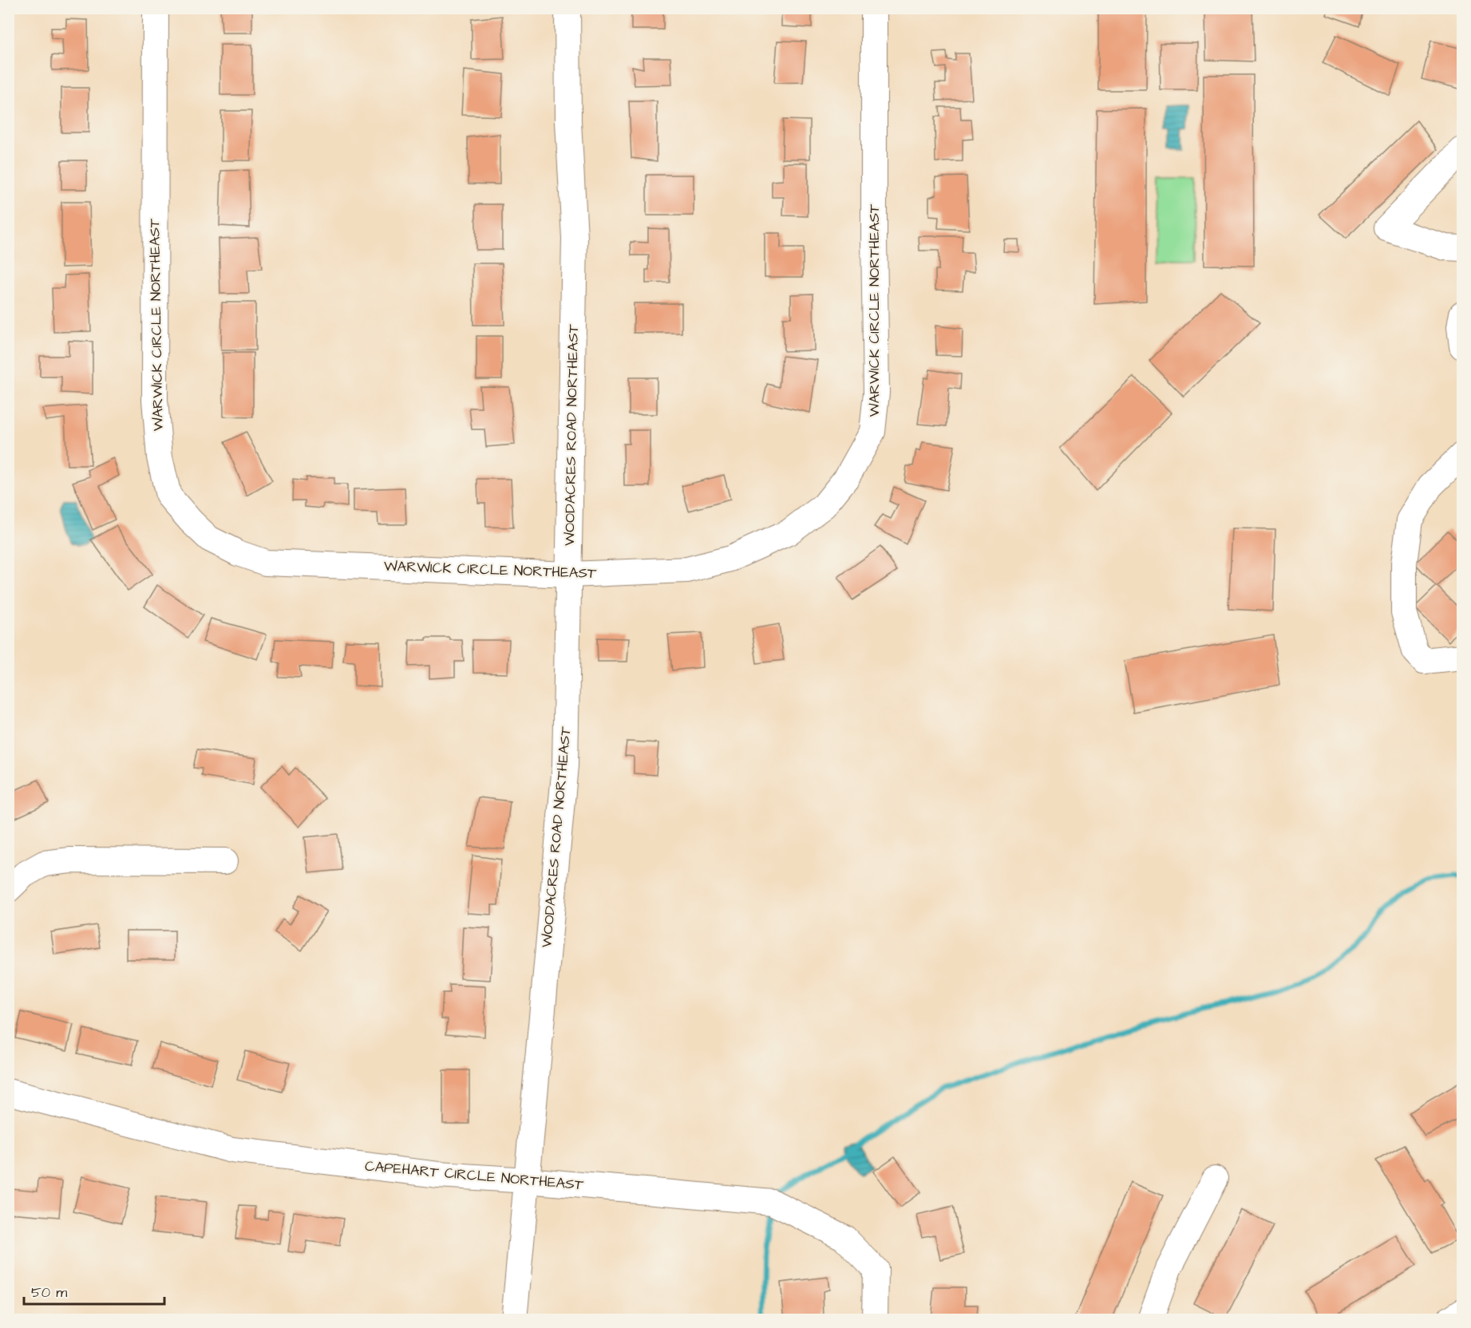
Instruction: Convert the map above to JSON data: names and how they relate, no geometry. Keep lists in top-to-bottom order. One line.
{"streets":{"street":["WARWICK CIRCLE NORTHEAST","WOODACRES ROAD NORTHEAST","CAPEHART CIRCLE NORTHEAST"]},"crossings":[["WARWICK CIRCLE NORTHEAST","WOODACRES ROAD NORTHEAST"],["WOODACRES ROAD NORTHEAST","CAPEHART CIRCLE NORTHEAST"]],"scale_bar":"50 m"}
